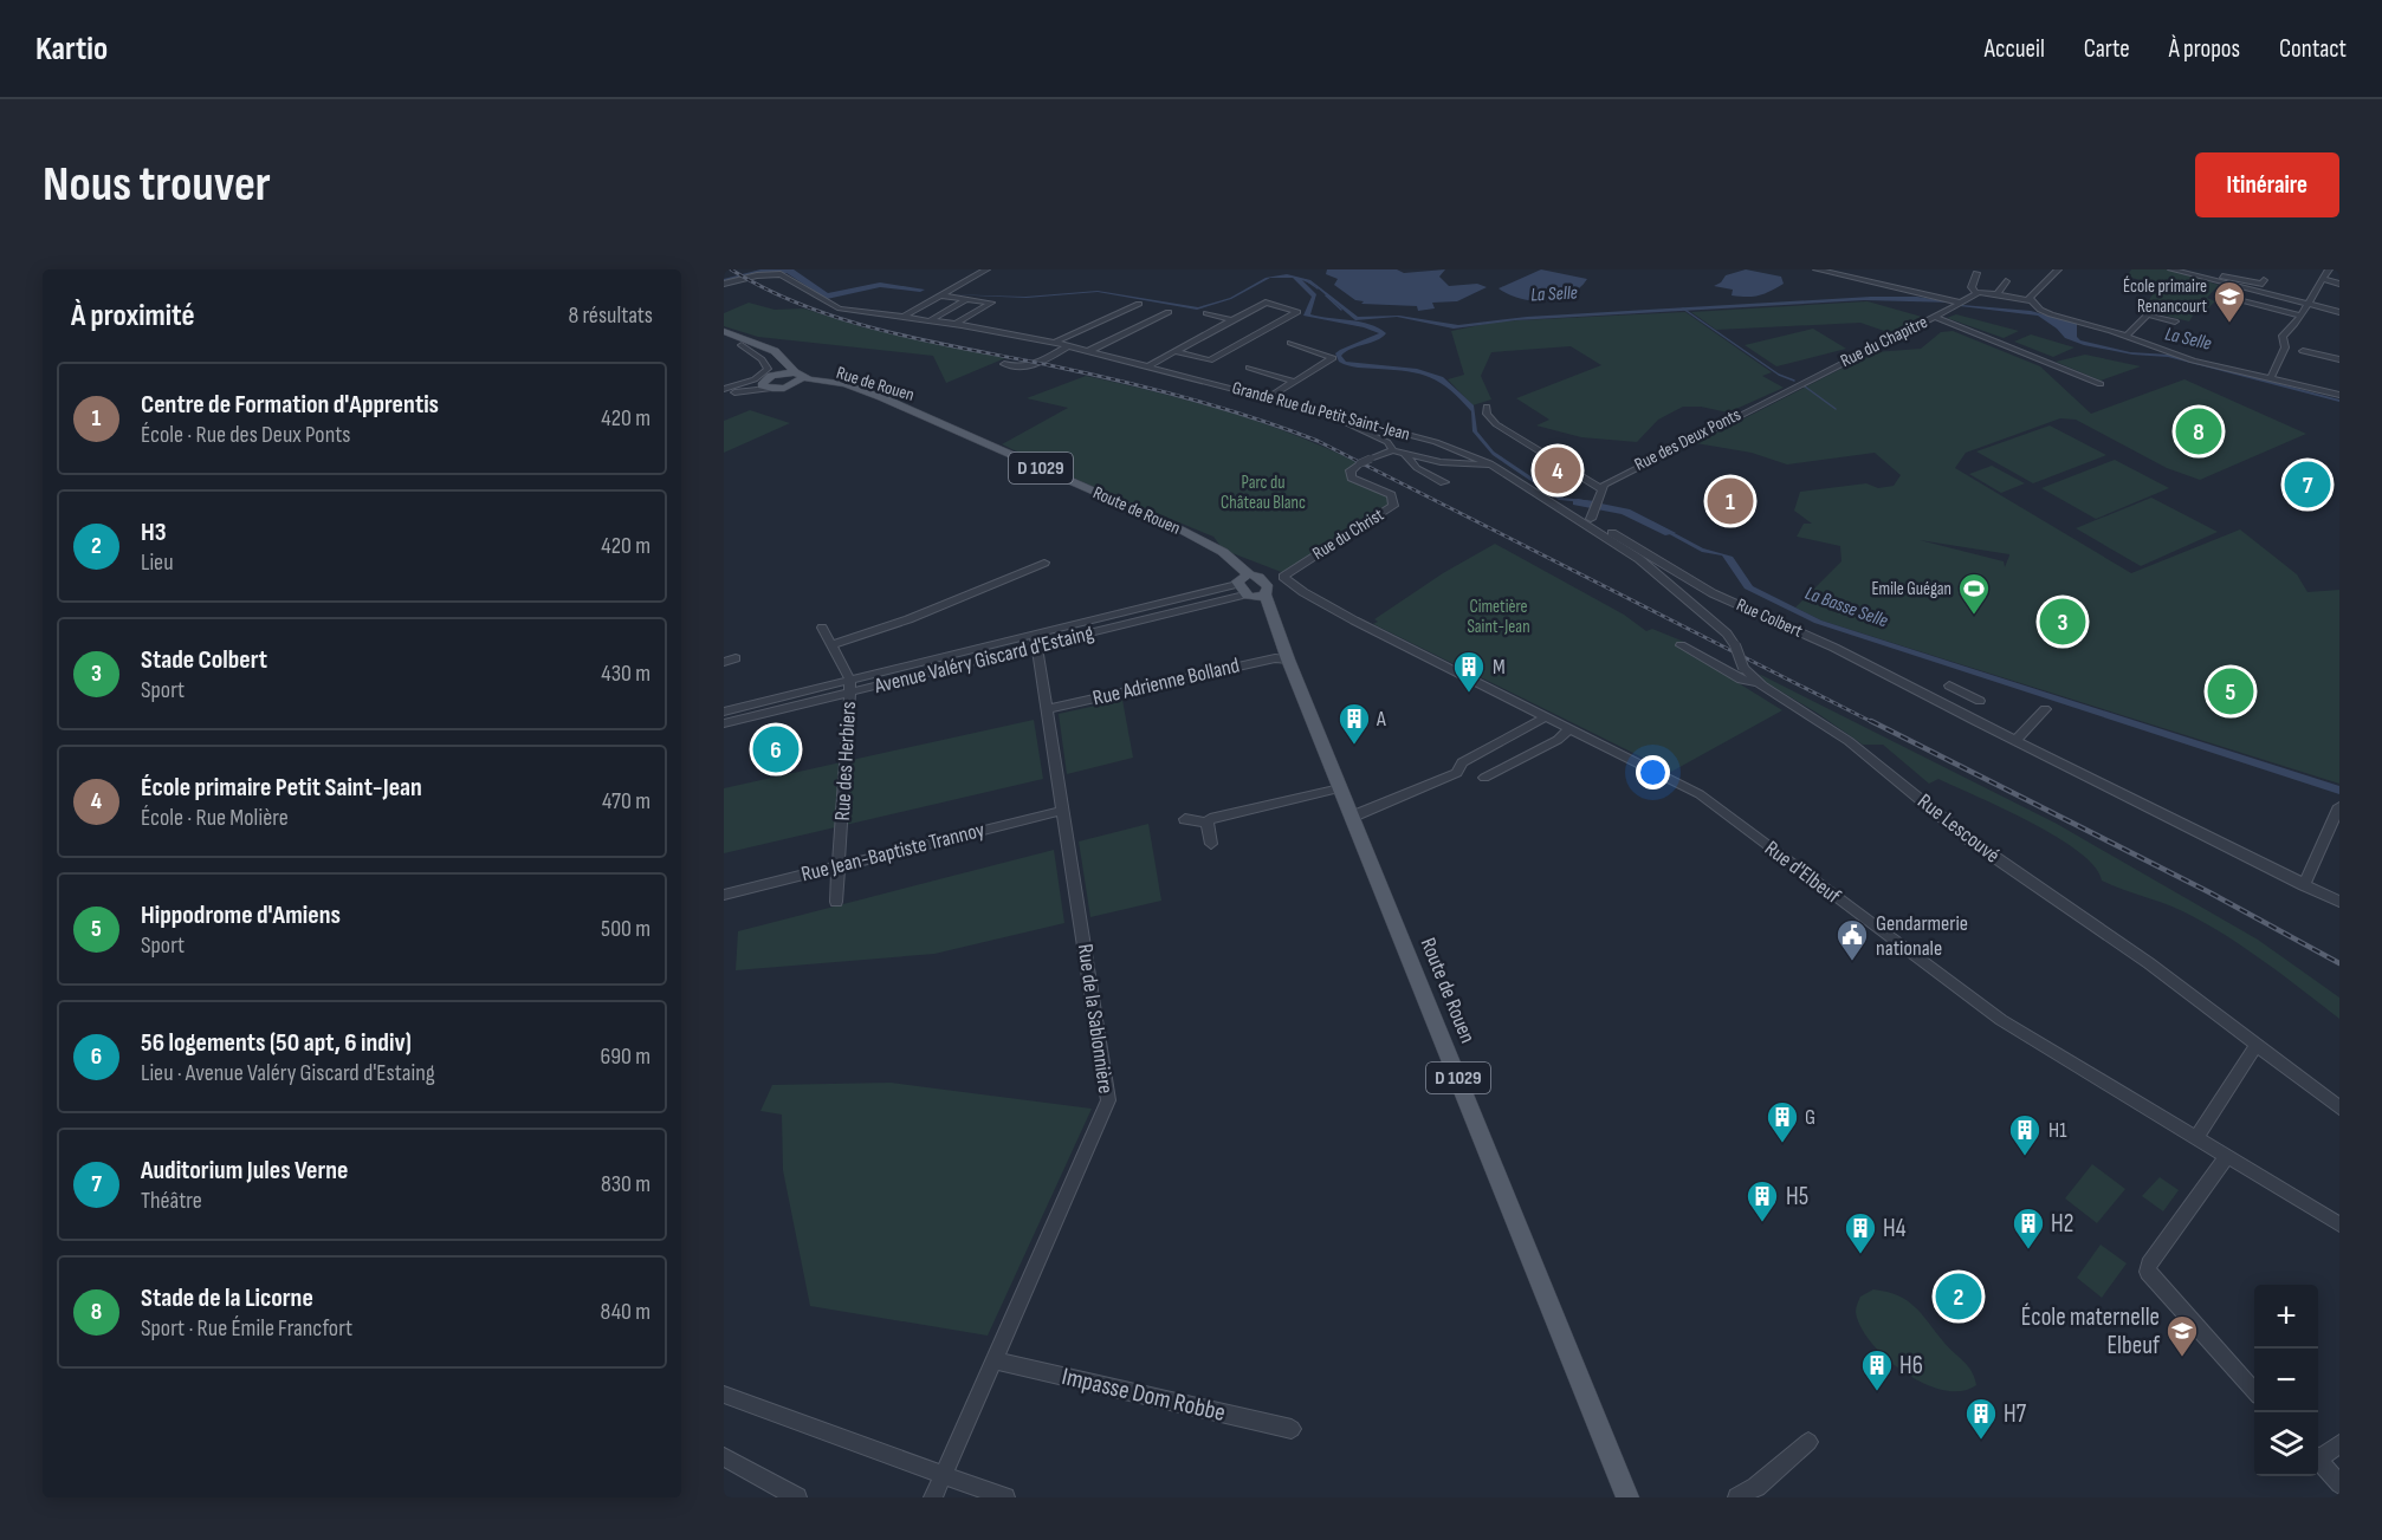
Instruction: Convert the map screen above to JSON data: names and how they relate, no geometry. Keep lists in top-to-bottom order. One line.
{"streets":{"main road":["Rue de Rouen","D 1029","Route de Rouen"],"street":["Rue du Chapitre","Grande Rue du Petit Saint-Jean","Rue des Deux Ponts","Rue du Christ","Rue Colbert","Avenue Valéry Giscard d'Estaing","Rue Adrienne Bolland","Rue des Herbiers","Rue Lescouvé","Rue Jean-Baptiste Trannoy","Rue d'Elbeuf","Rue de la Sablonnière","Impasse Dom Robbe"]},"crossings":[["Rue du Chapitre","Rue des Deux Ponts"],["Rue de Rouen","Route de Rouen"],["Grande Rue du Petit Saint-Jean","Rue Colbert"],["Grande Rue du Petit Saint-Jean","Rue Lescouvé"],["Route de Rouen","Avenue Valéry Giscard d'Estaing"],["Route de Rouen","Rue Adrienne Bolland"],["Rue du Christ","Rue d'Elbeuf"],["Rue Colbert","Rue Lescouvé"],["Avenue Valéry Giscard d'Estaing","Rue des Herbiers"],["Avenue Valéry Giscard d'Estaing","Rue de la Sablonnière"],["Rue Adrienne Bolland","Rue de la Sablonnière"],["Rue des Herbiers","Rue Jean-Baptiste Trannoy"],["Rue Jean-Baptiste Trannoy","Rue de la Sablonnière"],["Rue de la Sablonnière","Impasse Dom Robbe"]],"water":["La Selle","La Basse Selle"],"parks":["Parc du Château Blanc","Cimetière Saint-Jean"],"places":{"school or university":["École primaire Renancourt","École maternelle Elbeuf"],"sports":["Emile Guégan"],"building":["M","A","G","H1","H5","H2","H4","H6","H7"],"public building":["Gendarmerie nationale"]},"page":{"header":"Kartio","nav":["Accueil","Carte","À propos","Contact"],"buttons":"Itinéraire","title":"Nous trouver","heading":["À proximité","8 résultats"],"list":[{"mark":"1","name":"Centre de Formation d'Apprentis","note":"École · Rue des Deux Ponts","value":"420 m"},{"mark":"2","name":"H3","note":"Lieu","value":"420 m"},{"mark":"3","name":"Stade Colbert","note":"Sport","value":"430 m"},{"mark":"4","name":"École primaire Petit Saint-Jean","note":"École · Rue Molière","value":"470 m"},{"mark":"5","name":"Hippodrome d'Amiens","note":"Sport","value":"500 m"},{"mark":"6","name":"56 logements (50 apt, 6 indiv)","note":"Lieu · Avenue Valéry Giscard d'Estaing","value":"690 m"},{"mark":"7","name":"Auditorium Jules Verne","note":"Théâtre","value":"830 m"},{"mark":"8","name":"Stade de la Licorne","note":"Sport · Rue Émile Francfort","value":"840 m"}],"pins":["8","4","7","1","3","5","6","2"],"map_buttons":["+","−"]}}
